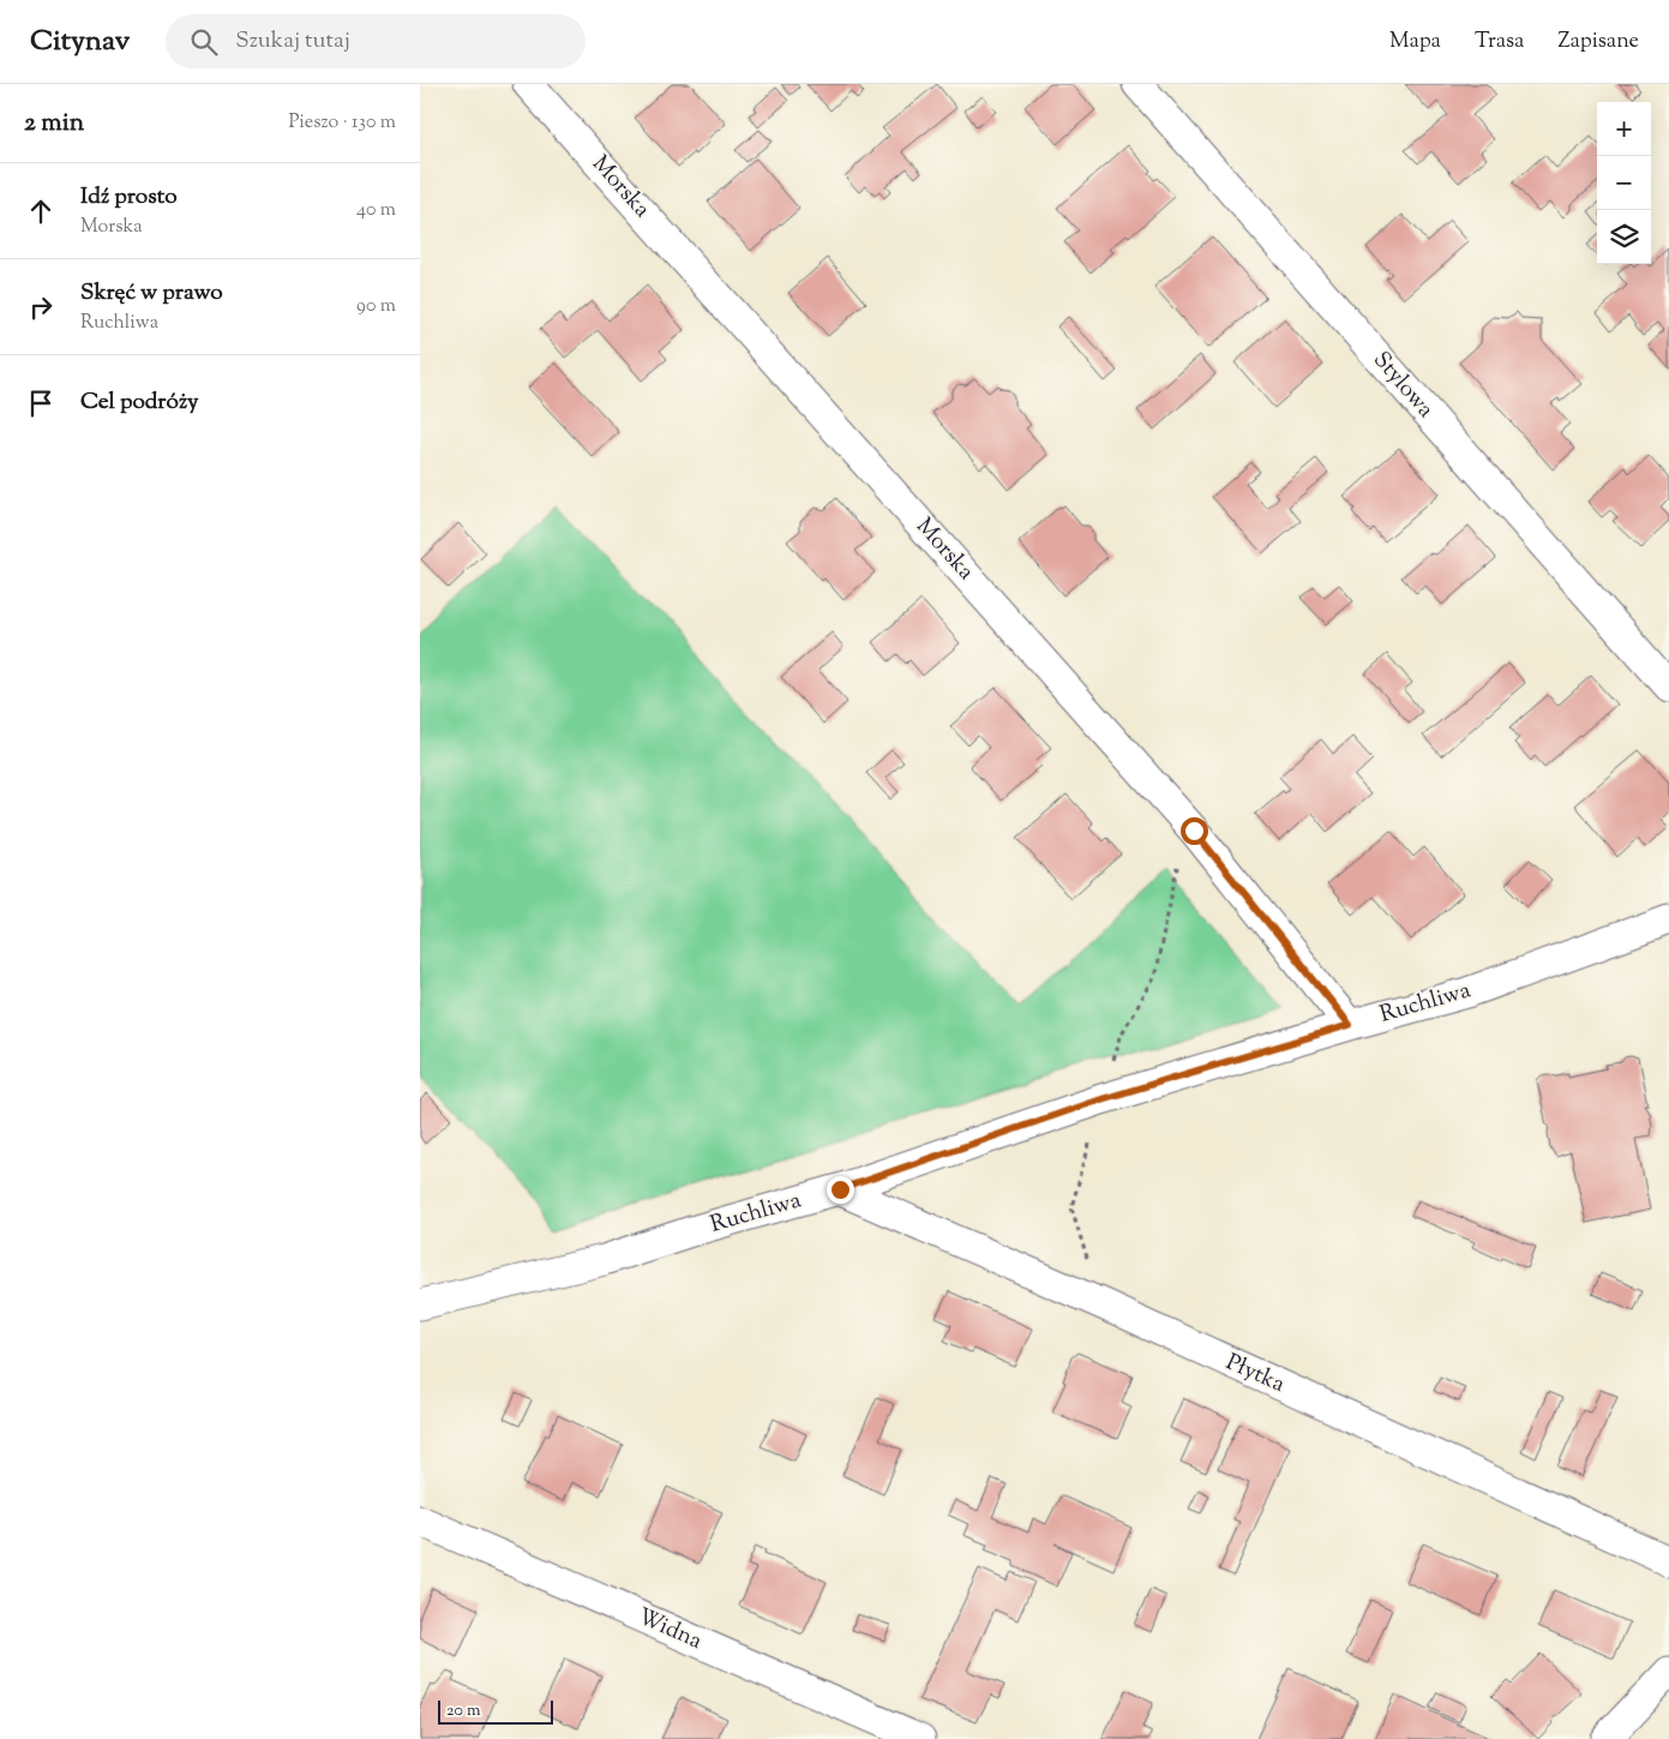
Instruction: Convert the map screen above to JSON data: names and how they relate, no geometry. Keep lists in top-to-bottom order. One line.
{"streets":{"street":["Morska","Stylowa","Ruchliwa","Płytka","Widna"]},"crossings":[["Morska","Ruchliwa"],["Ruchliwa","Płytka"]],"scale_bar":"20 m","page":{"header":"Citynav","search":"Szukaj tutaj","nav":["Mapa","Trasa","Zapisane"],"heading":["2 min","Pieszo · 130 m"],"map_buttons":["+","−"],"list":[["Idź prosto","Morska","40 m"],["Skręć w prawo","Ruchliwa","90 m"],"Cel podróży"],"scale":"20 m"}}
